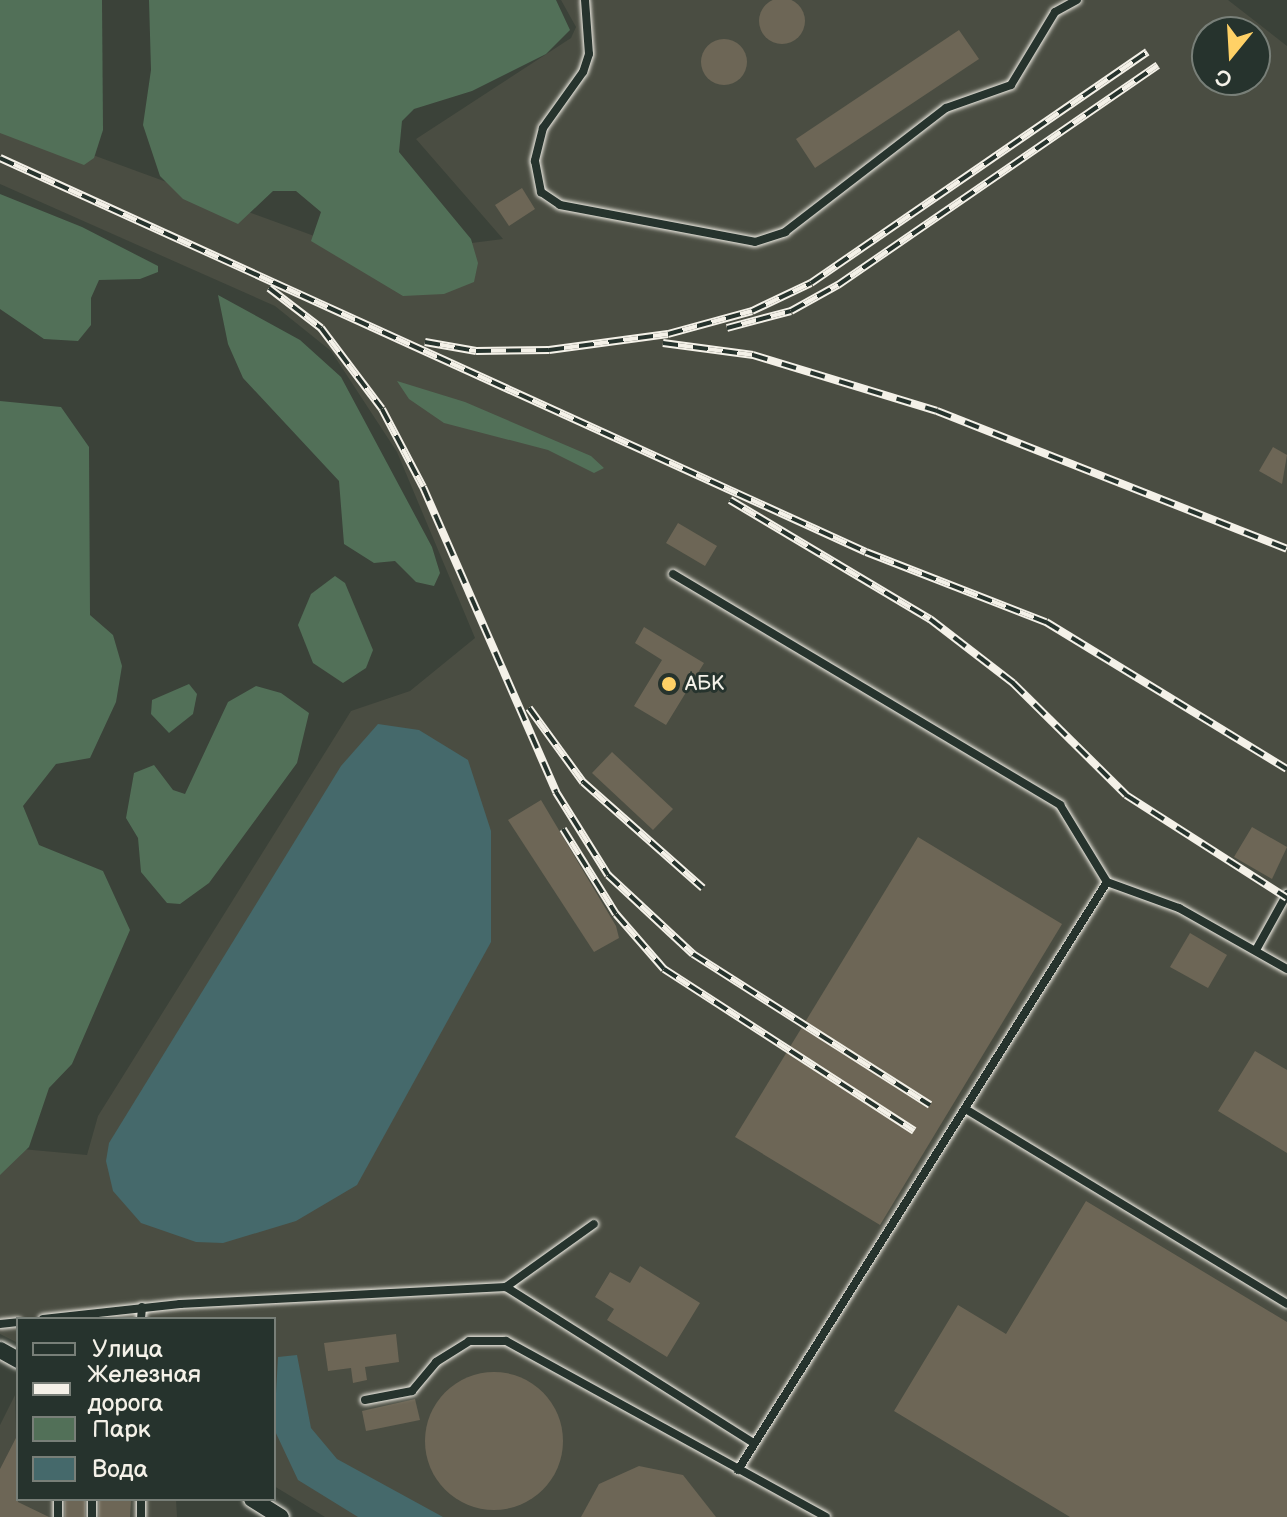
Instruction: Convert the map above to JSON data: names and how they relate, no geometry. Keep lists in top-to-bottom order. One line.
{"places":["АБК"],"legend":["Улица","Железная дорога","Парк","Вода"],"north":"bottom"}
